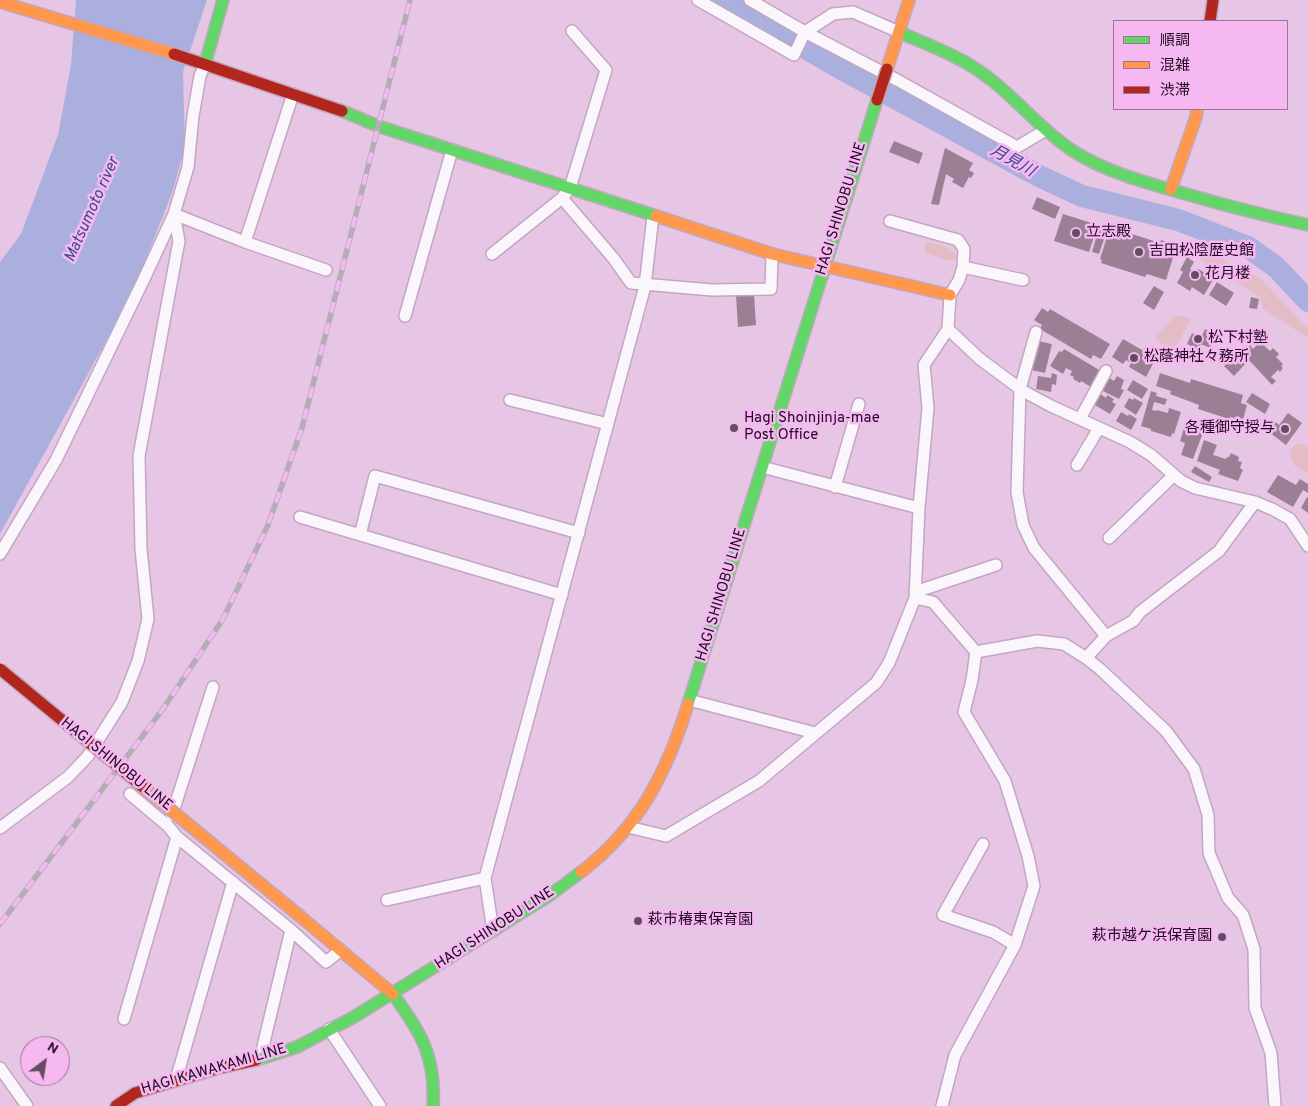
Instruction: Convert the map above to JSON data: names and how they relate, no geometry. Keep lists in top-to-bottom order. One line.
{"streets":{"main road":["HAGI SHINOBU LINE","HAGI KAWAKAMI LINE"]},"crossings":[["HAGI SHINOBU LINE","HAGI KAWAKAMI LINE"]],"water":["月見川","Matsumoto river"],"places":["立志殿","吉田松陰歴史館","花月楼","松下村塾","松蔭神社々務所","Hagi Shoinjinja-mae Post Office","各種御守授与","萩市椿東保育園","萩市越ケ浜保育園"],"legend":["順調","混雑","渋滞"],"north":"top right"}
